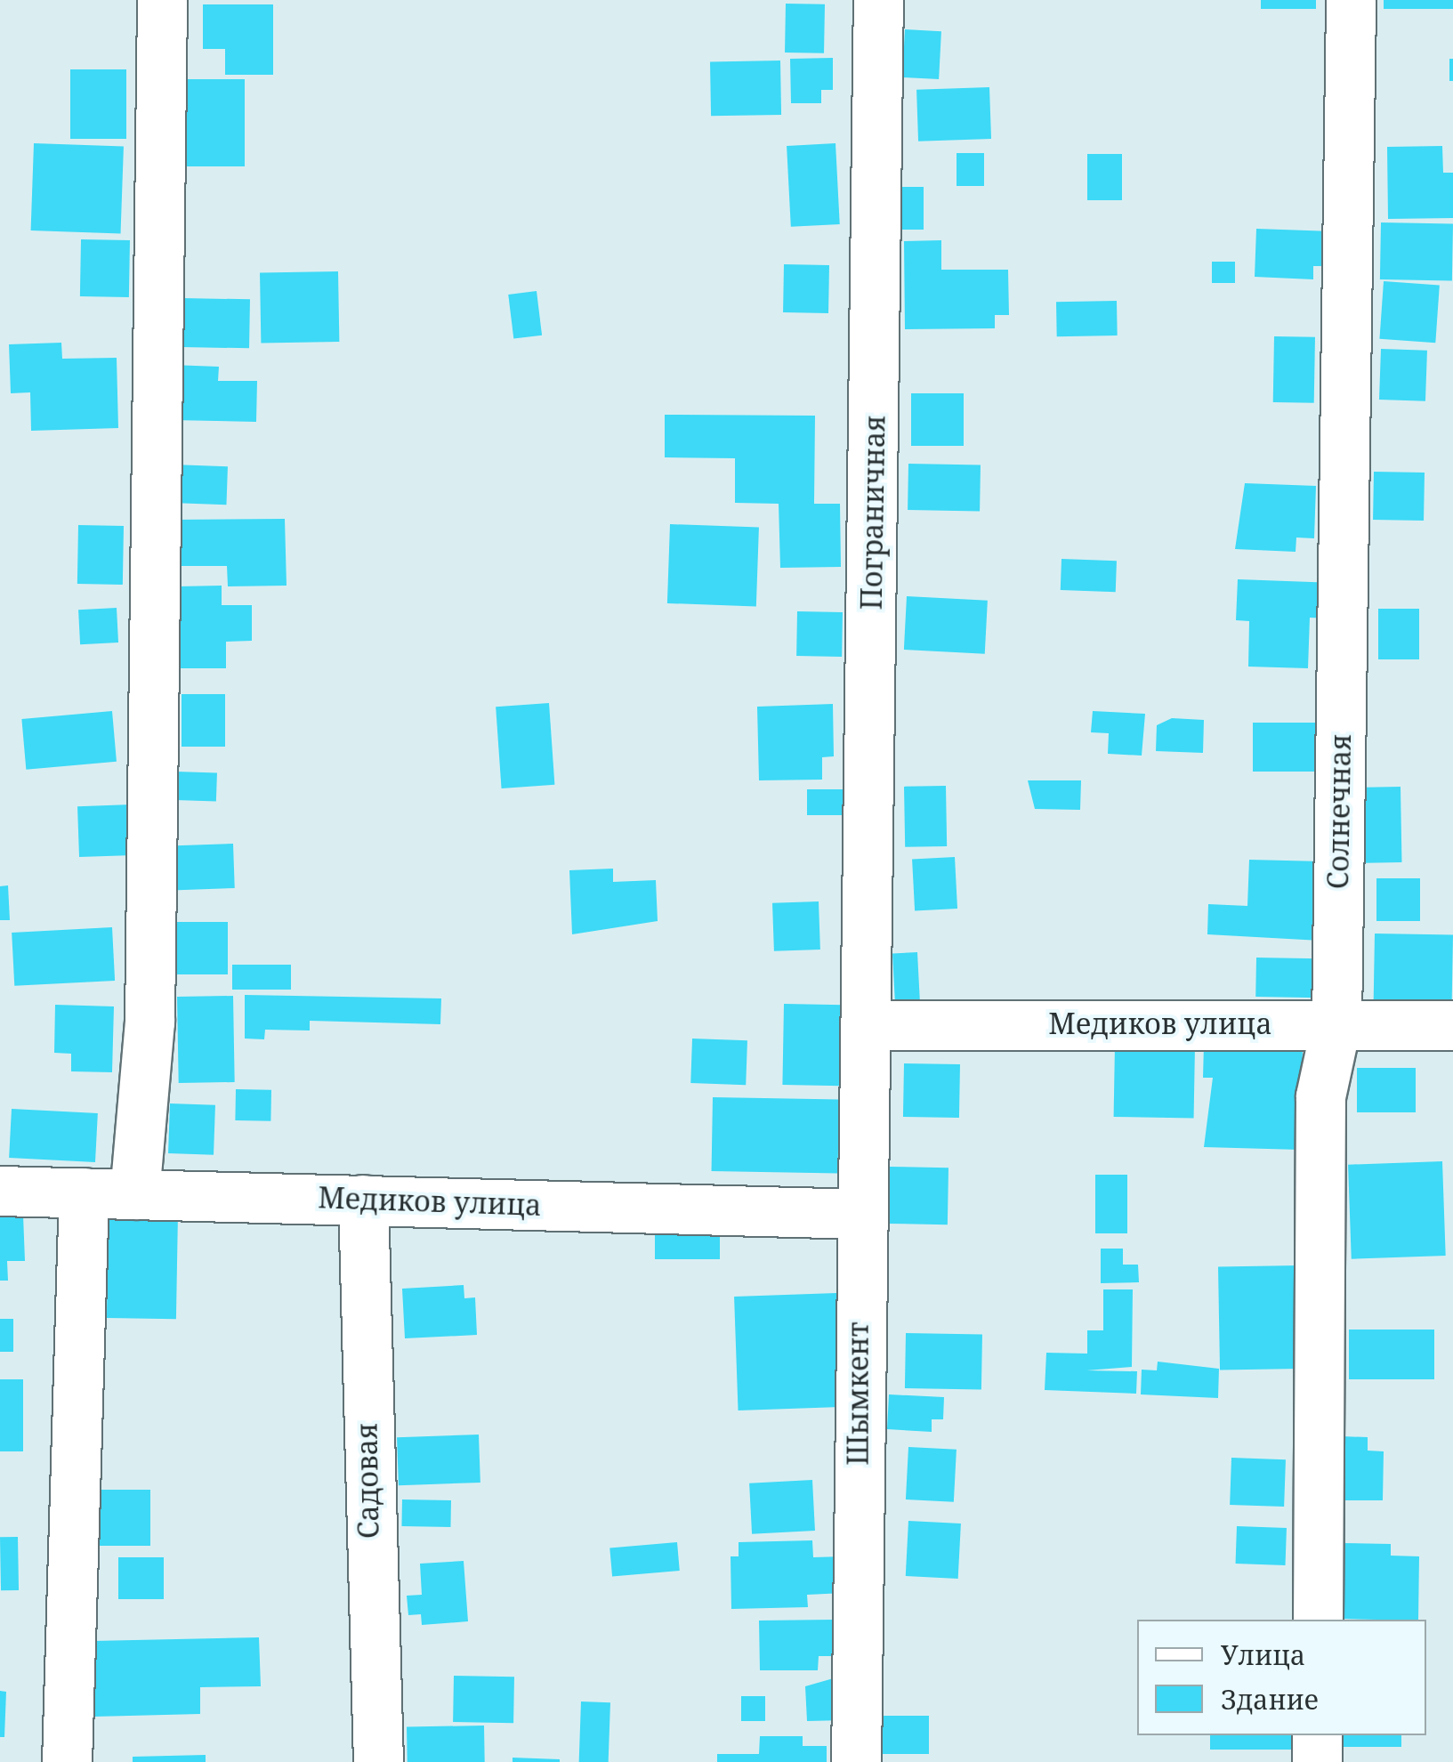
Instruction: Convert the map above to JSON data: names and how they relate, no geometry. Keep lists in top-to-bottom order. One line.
{"streets":{"street":["Пограничная","Солнечная","Медиков улица","Шымкент","Садовая"]},"crossings":[["Пограничная","Медиков улица"],["Пограничная","Шымкент"],["Солнечная","Медиков улица"],["Медиков улица","Шымкент"],["Медиков улица","Садовая"]],"legend":["Улица","Здание"]}
